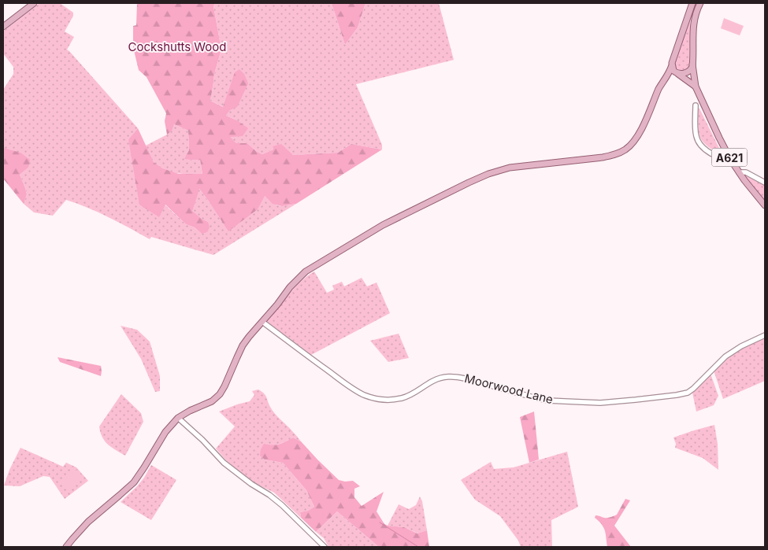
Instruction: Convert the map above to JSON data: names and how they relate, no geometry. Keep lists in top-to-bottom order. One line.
{"streets":{"main road":["A621"],"street":["Moorwood Lane"]},"parks":["Cockshutts Wood"]}
